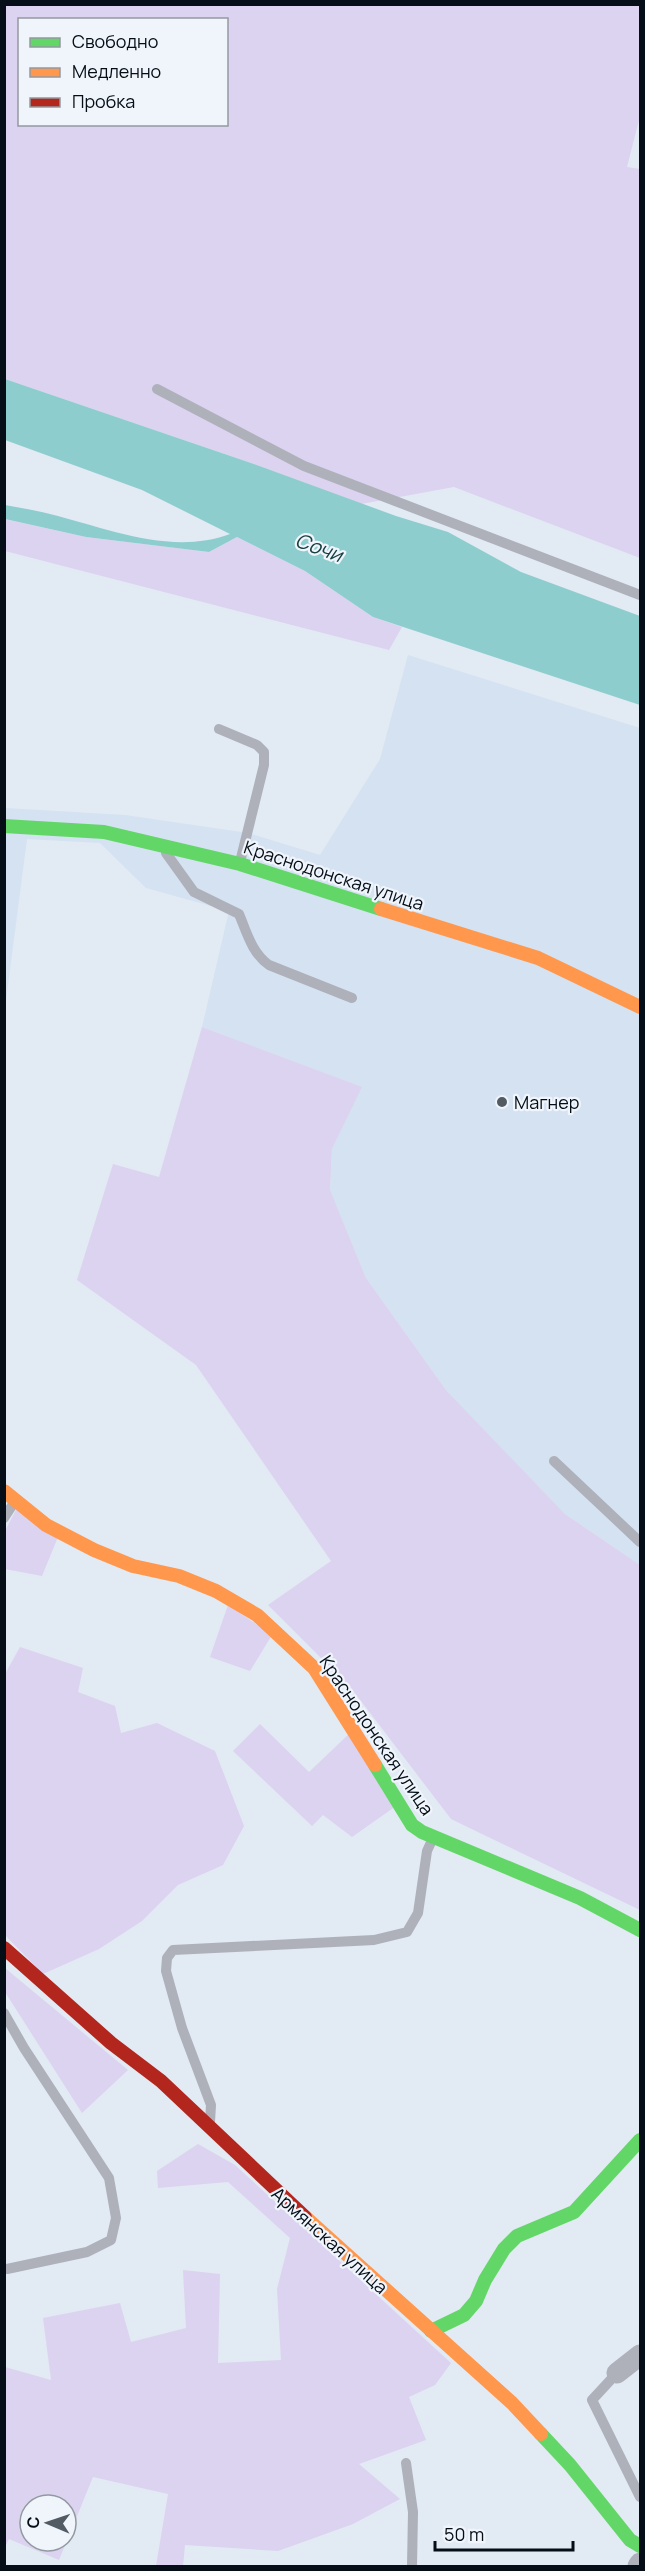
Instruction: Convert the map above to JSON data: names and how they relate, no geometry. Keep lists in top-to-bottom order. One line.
{"streets":{"street":["Краснодонская улица","Армянская улица"]},"water":["Сочи"],"places":["Магнер"],"legend":["Свободно","Медленно","Пробка"],"scale_bar":"50 m","north":"left"}
